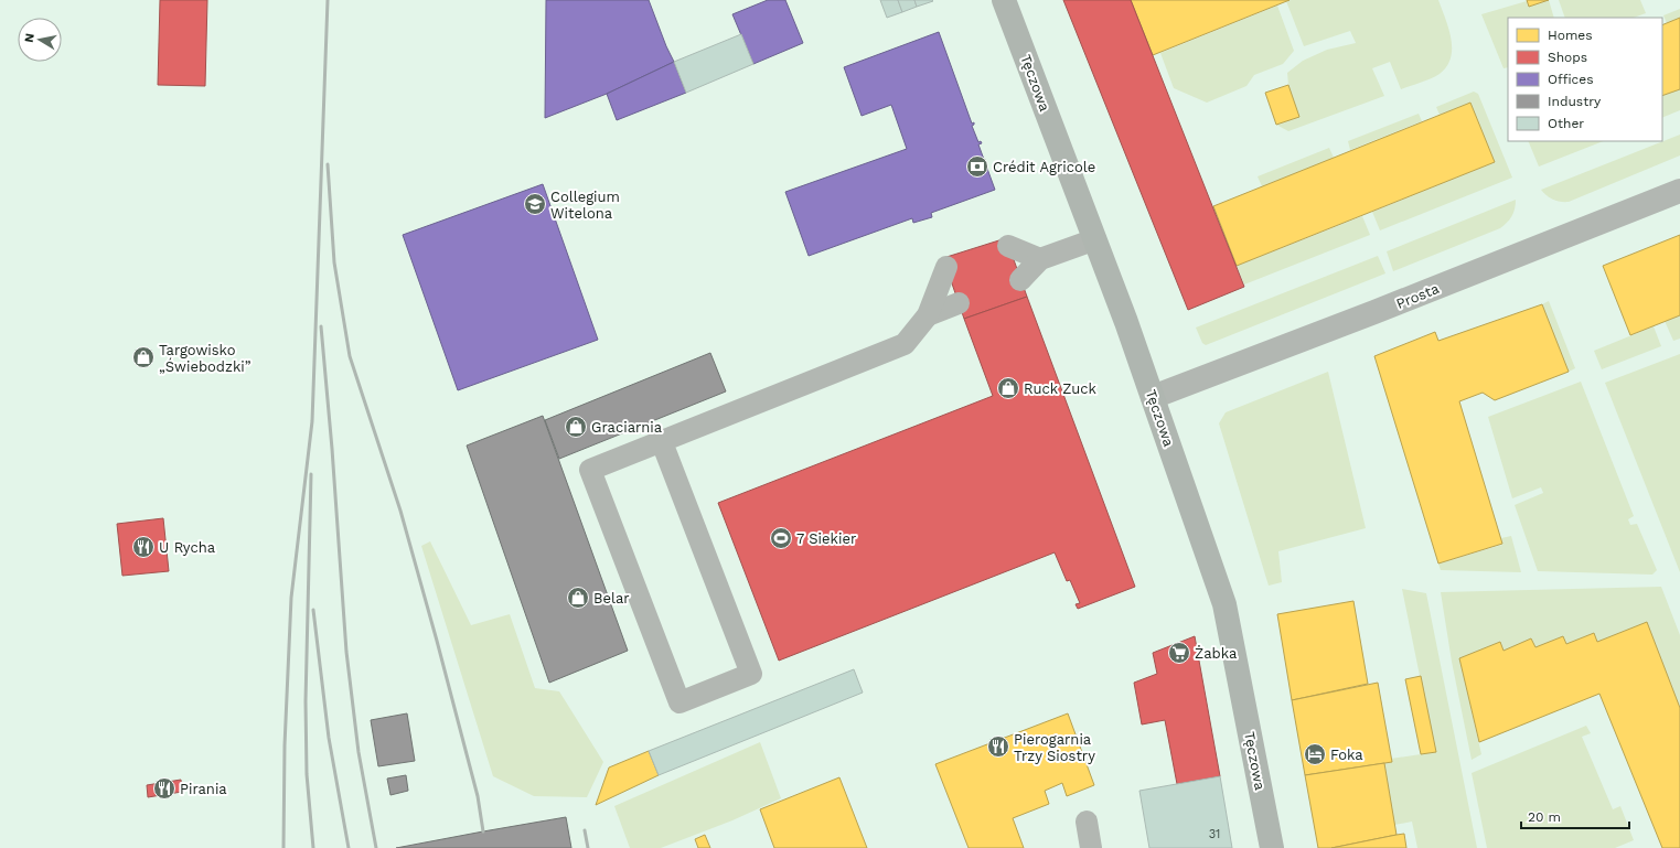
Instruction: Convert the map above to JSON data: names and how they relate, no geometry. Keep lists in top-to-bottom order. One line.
{"streets":{"street":["Tęczowa","Prosta"]},"crossings":[["Tęczowa","Prosta"]],"places":{"bank":["Crédit Agricole"],"school or university":["Collegium Witelona"],"shop":["Targowisko „Świebodzki”","Ruck Zuck","Graciarnia","Belar"],"sports":["7 Siekier"],"restaurant":["U Rycha","Pierogarnia Trzy Siostry","Pirania"],"supermarket":["Żabka"],"hotel":["Foka"]},"house_numbers":["31"],"legend":["Homes","Shops","Offices","Industry","Other"],"scale_bar":"20 m","north":"left"}
